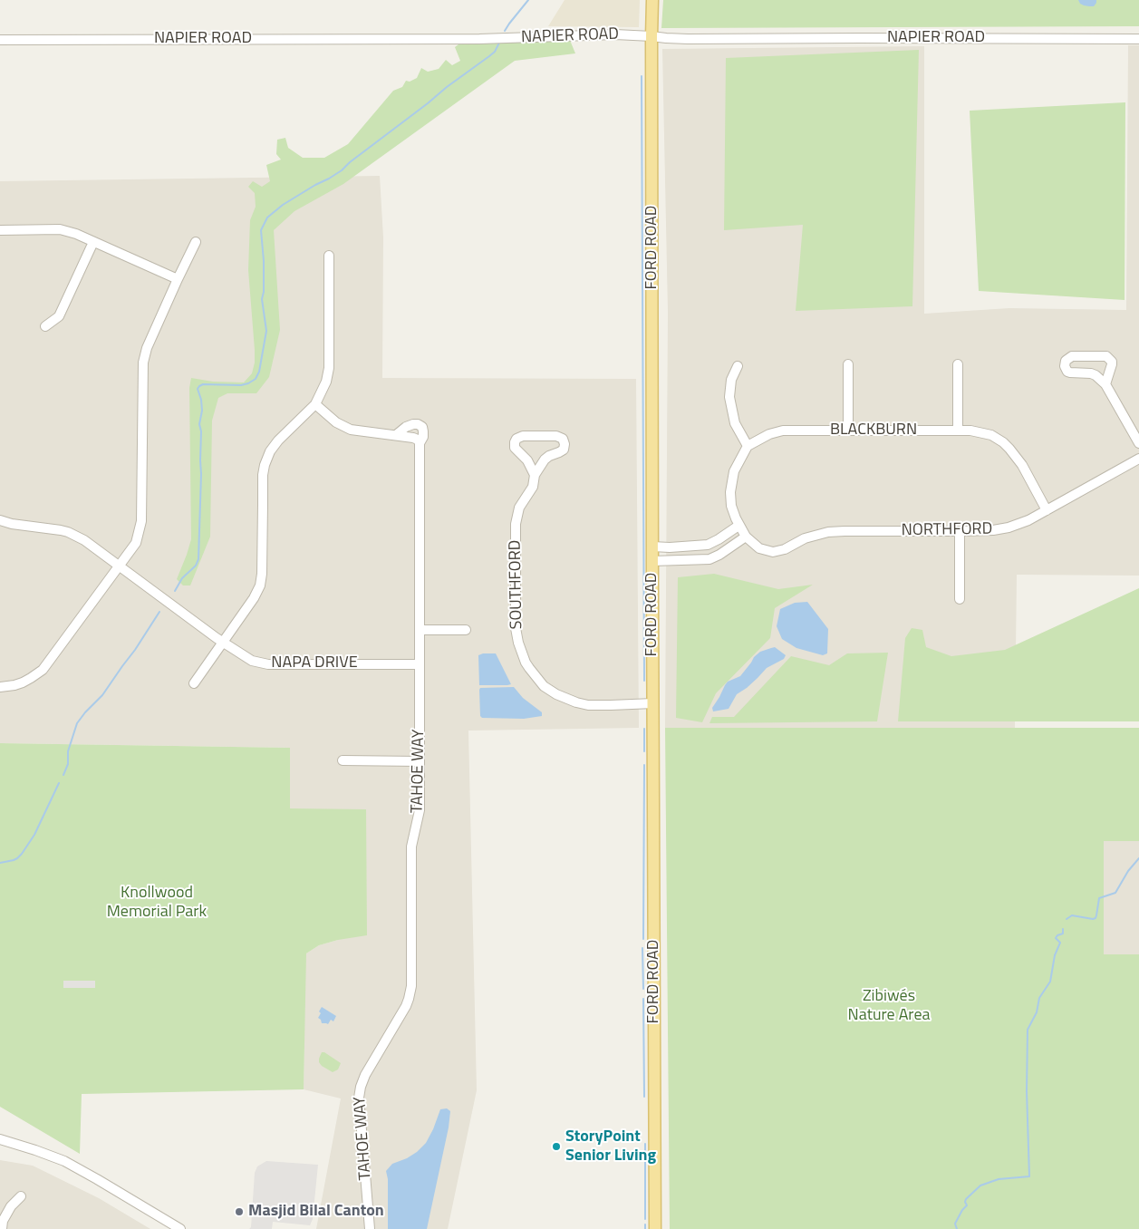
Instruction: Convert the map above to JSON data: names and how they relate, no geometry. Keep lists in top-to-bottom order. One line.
{"streets":{"main road":["FORD ROAD"],"street":["NAPIER ROAD","BLACKBURN","NORTHFORD","SOUTHFORD","NAPA DRIVE","TAHOE WAY"]},"crossings":[["NAPIER ROAD","FORD ROAD"],["FORD ROAD","SOUTHFORD"],["BLACKBURN","NORTHFORD"],["NAPA DRIVE","TAHOE WAY"]],"parks":["Knollwood Memorial Park","Zibiwés Nature Area"],"places":["StoryPoint Senior Living","Masjid Bilal Canton"]}
